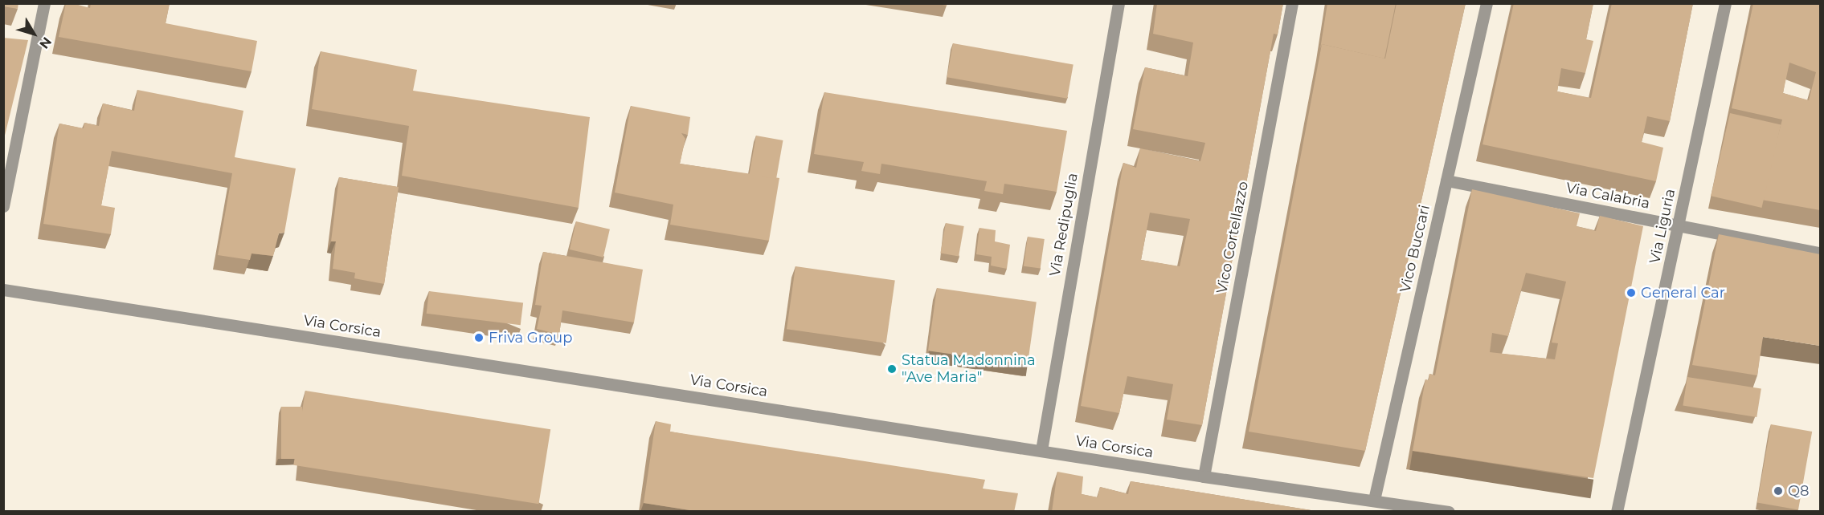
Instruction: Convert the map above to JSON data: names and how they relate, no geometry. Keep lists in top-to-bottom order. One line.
{"streets":{"street":["Via Calabria","Via Redipuglia","Via Liguria","Vico Cortellazzo","Vico Buccari","Via Corsica"]},"crossings":[["Via Calabria","Via Liguria"],["Via Calabria","Vico Buccari"],["Via Redipuglia","Via Corsica"],["Vico Cortellazzo","Via Corsica"],["Vico Buccari","Via Corsica"]],"places":["General Car","Friva Group","Statua Madonnina \"Ave Maria\"","Q8"],"north":"bottom right"}
